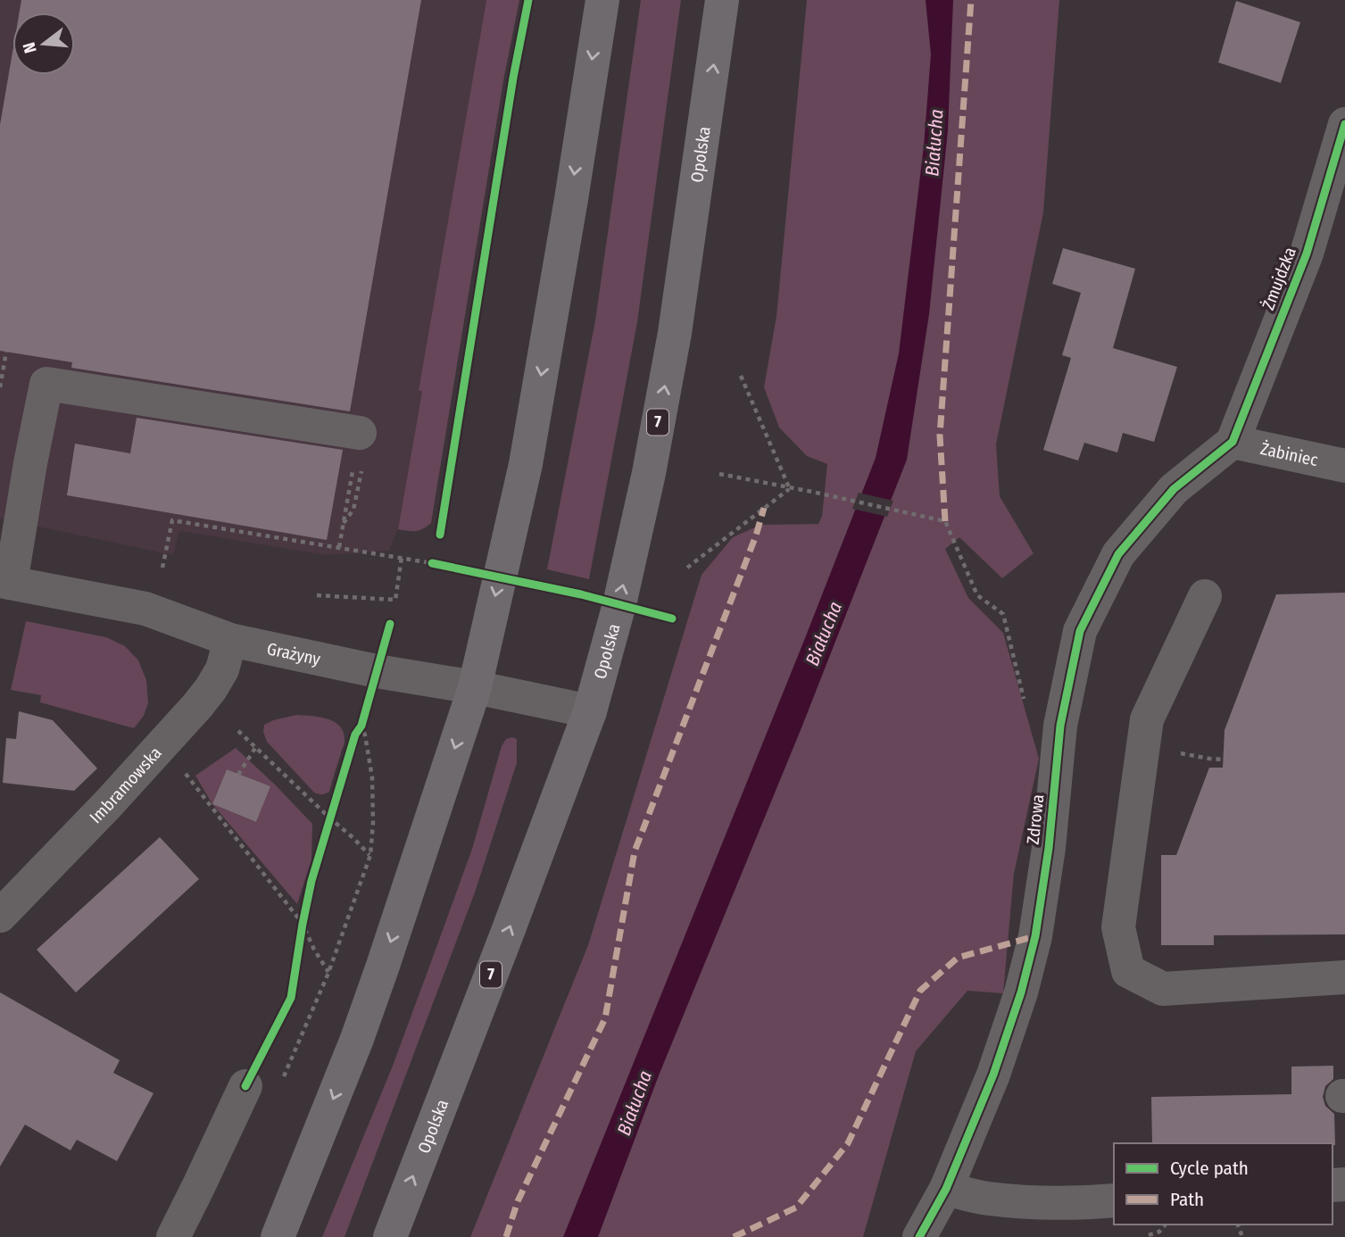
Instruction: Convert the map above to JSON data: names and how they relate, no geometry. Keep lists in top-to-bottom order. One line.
{"streets":{"main road":["Opolska","7"],"street":["Żmujdzka","Żabiniec","Grażyny","Imbramowska","Zdrowa"]},"crossings":[["Opolska","Grażyny"],["Żmujdzka","Żabiniec"],["Żmujdzka","Zdrowa"],["Żabiniec","Zdrowa"],["Grażyny","Imbramowska"]],"water":["Białucha"],"legend":["Cycle path","Path"],"north":"left"}
